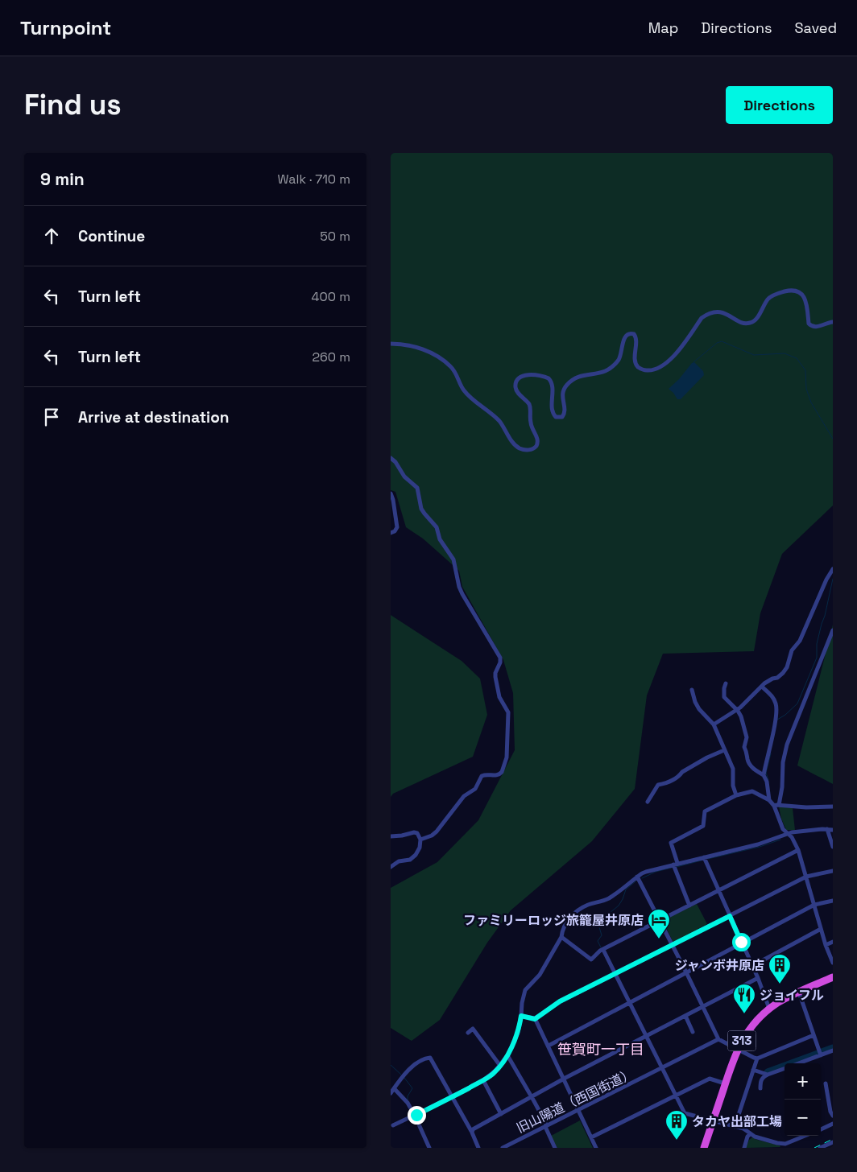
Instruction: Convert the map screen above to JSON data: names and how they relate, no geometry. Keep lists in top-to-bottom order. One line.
{"streets":{"highway":["313"],"street":["旧山陽道（西国街道）"]},"districts":["笹賀町一丁目"],"places":{"hotel":["ファミリーロッジ旅籠屋井原店"],"building":["ジャンボ井原店","タカヤ出部工場"],"restaurant":["ジョイフル"]},"page":{"header":"Turnpoint","nav":["Map","Directions","Saved"],"buttons":"Directions","title":"Find us","heading":["9 min","Walk · 710 m"],"list":[["Continue","50 m"],["Turn left","400 m"],["Turn left","260 m"],"Arrive at destination"],"map_buttons":["+","−"]}}
